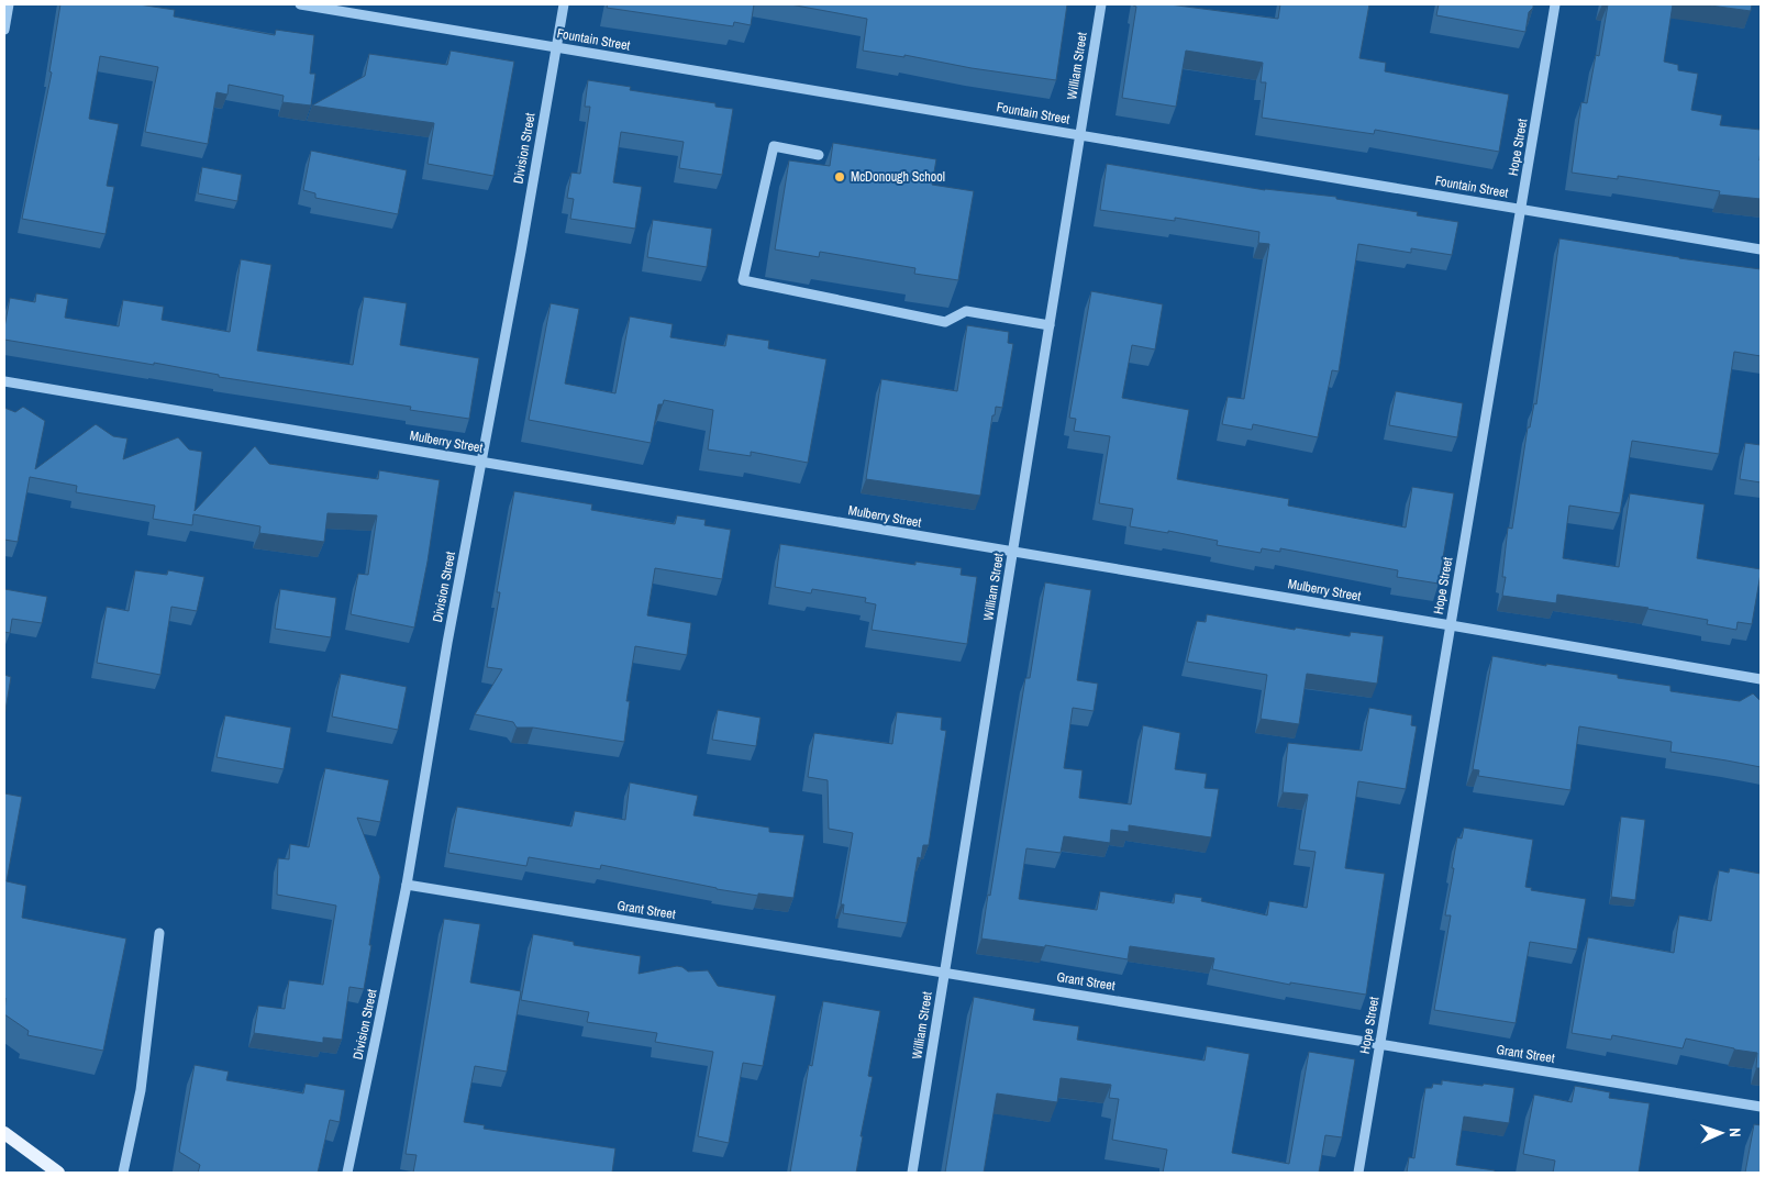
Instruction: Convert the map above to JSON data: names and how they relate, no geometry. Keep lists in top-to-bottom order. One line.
{"streets":{"street":["Fountain Street","William Street","Hope Street","Division Street","Mulberry Street","Grant Street"]},"crossings":[["Fountain Street","William Street"],["Fountain Street","Hope Street"],["Fountain Street","Division Street"],["William Street","Mulberry Street"],["William Street","Grant Street"],["Hope Street","Mulberry Street"],["Hope Street","Grant Street"],["Division Street","Mulberry Street"],["Division Street","Grant Street"]],"places":["McDonough School"],"north":"right"}
